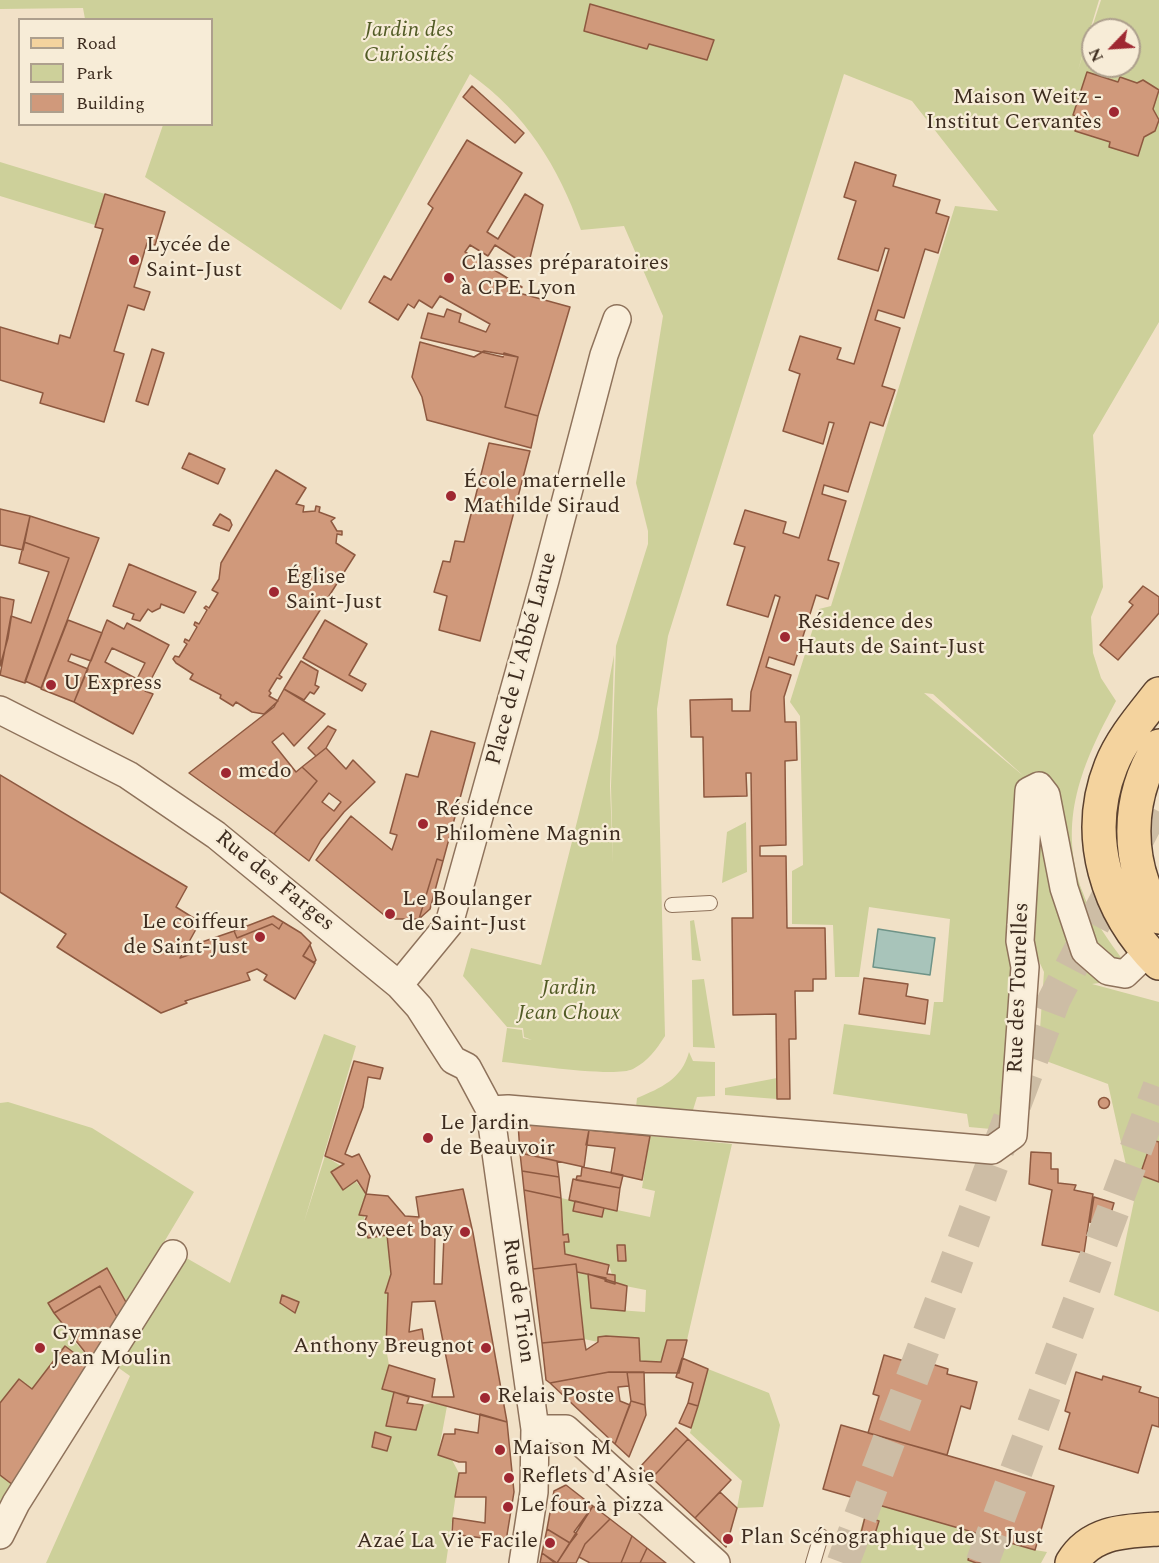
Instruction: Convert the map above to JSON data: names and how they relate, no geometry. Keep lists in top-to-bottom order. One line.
{"streets":{"street":["Place de L'Abbé Larue","Rue des Farges","Rue des Tourelles","Rue de Trion"]},"crossings":[["Place de L'Abbé Larue","Rue des Farges"],["Rue des Farges","Rue des Tourelles"],["Rue des Farges","Rue de Trion"],["Rue des Tourelles","Rue de Trion"]],"parks":["Jardin des Curiosités","Jardin Jean Choux"],"places":["Maison Weitz - Institut Cervantès","Lycée de Saint-Just","Classes préparatoires à CPE Lyon","École maternelle Mathilde Siraud","Église Saint-Just","Résidence des Hauts de Saint-Just","U Express","mcdo","Résidence Philomène Magnin","Le Boulanger de Saint-Just","Le coiffeur de Saint-Just","Le Jardin de Beauvoir","Sweet bay","Gymnase Jean Moulin","Anthony Breugnot","Relais Poste","Maison M","Reflets d'Asie","Le four à pizza","Plan Scénographique de St Just","Azaé La Vie Facile"],"legend":["Road","Park","Building"],"north":"bottom left"}
